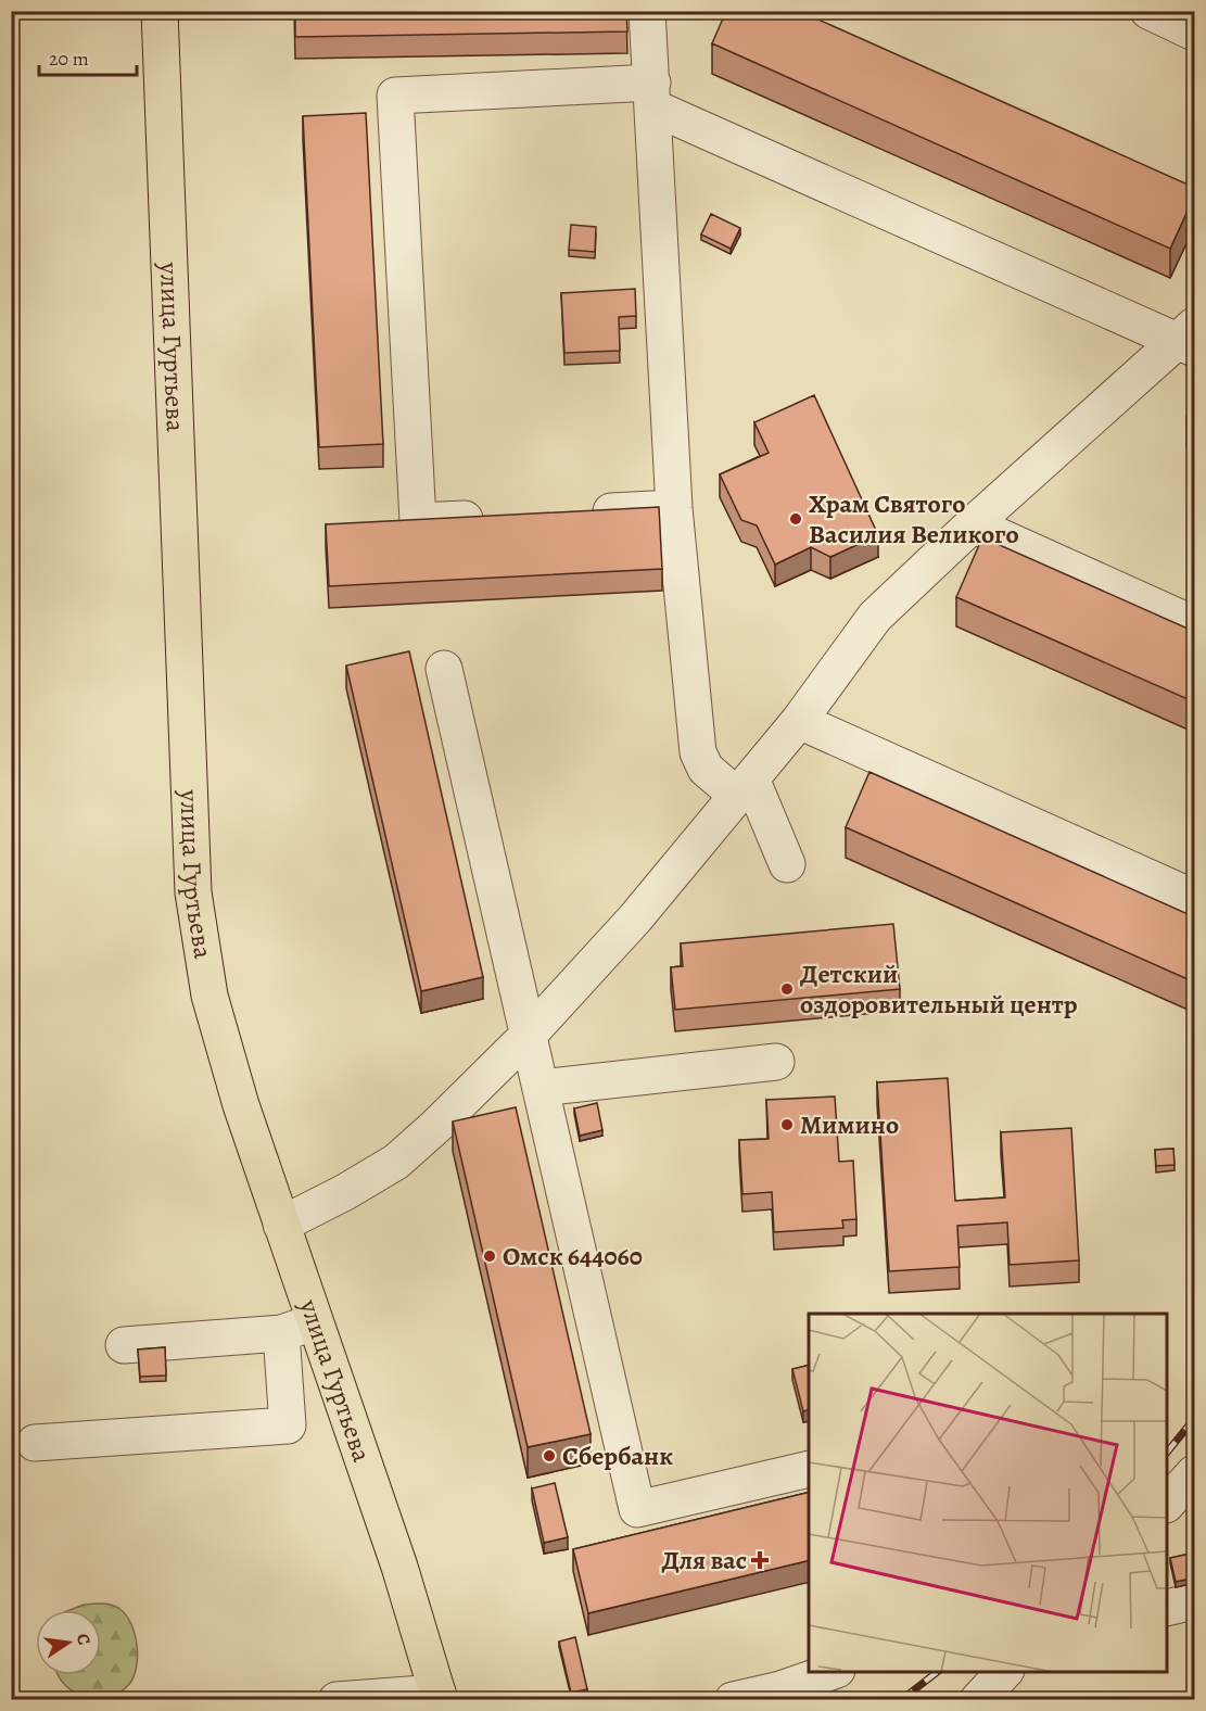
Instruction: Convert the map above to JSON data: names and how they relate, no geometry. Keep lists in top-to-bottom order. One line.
{"streets":{"main road":["улица Гуртьева"]},"places":{"other":["Храм Святого Василия Великого","Детский оздоровительный центр","Мимино","Омск 644060","Сбербанк"],"health":["Для вас"]},"scale_bar":"20 m","north":"right"}
